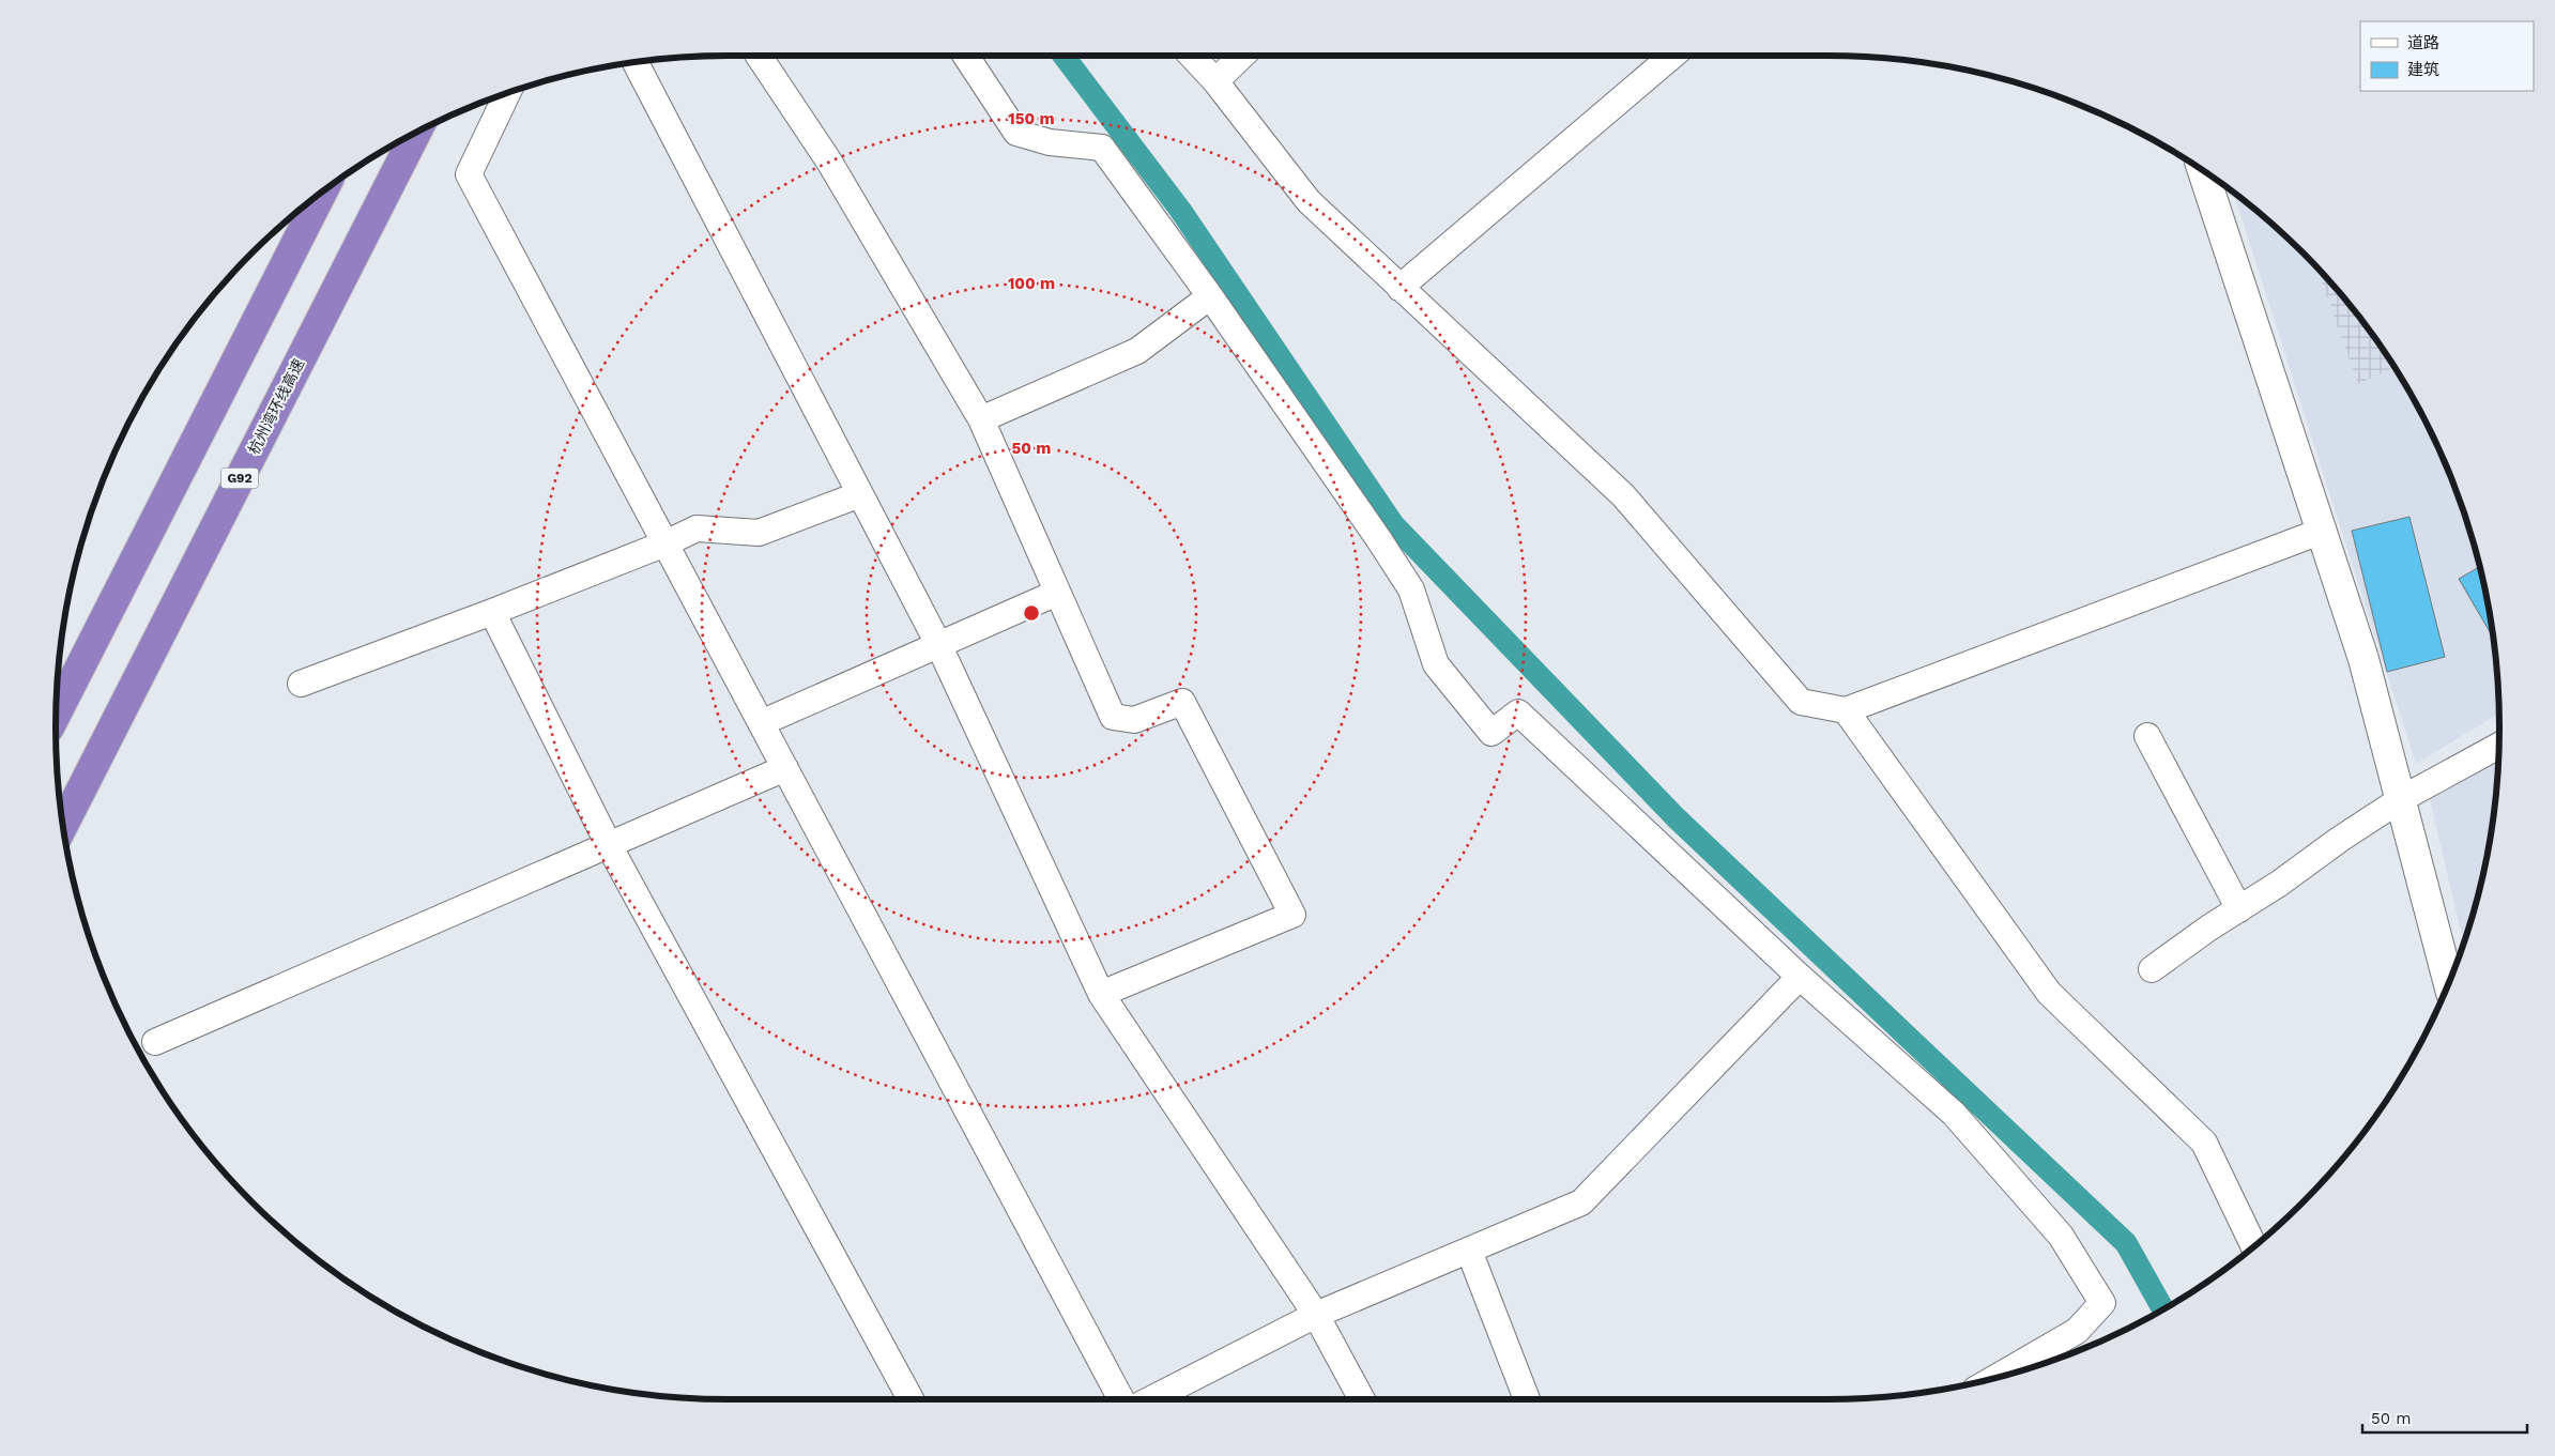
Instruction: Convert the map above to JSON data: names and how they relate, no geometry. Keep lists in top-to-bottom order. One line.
{"streets":{"highway":["杭州湾环线高速","G92"]},"legend":["道路","建筑"],"scale_bar":"50 m","rings":["150 m","100 m","50 m"]}
